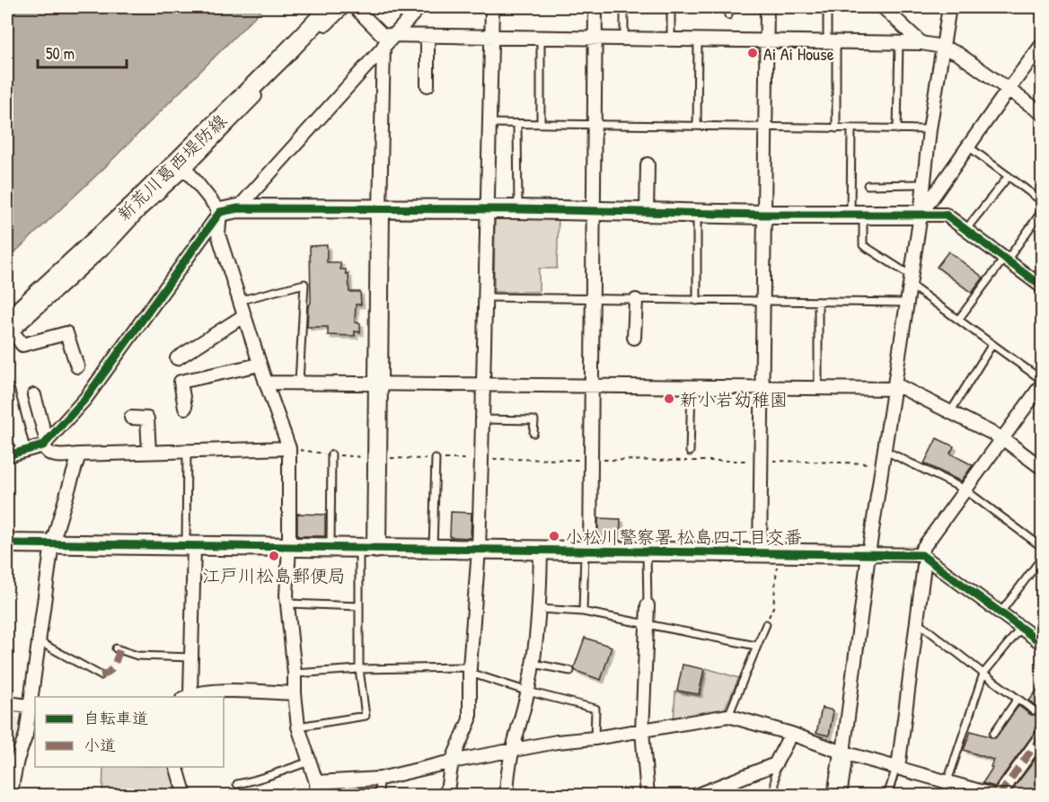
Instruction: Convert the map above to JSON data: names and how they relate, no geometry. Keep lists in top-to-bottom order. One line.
{"streets":{"street":["新荒川葛西堤防線"]},"places":["Ai Ai House","新小岩幼稚園","小松川警察署 松島四丁目交番","江戸川松島郵便局"],"legend":["自転車道","小道"],"scale_bar":"50 m"}
